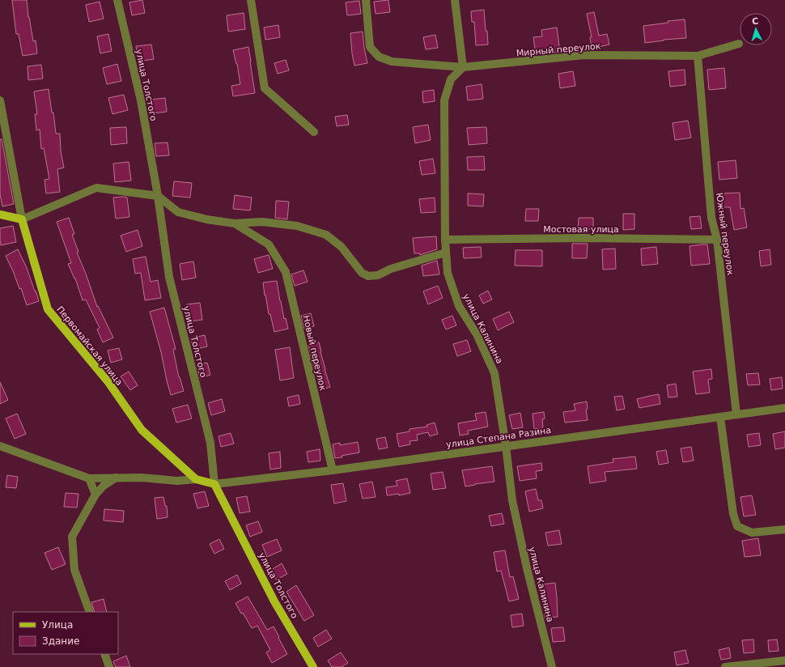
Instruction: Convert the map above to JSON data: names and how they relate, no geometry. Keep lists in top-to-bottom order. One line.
{"streets":{"main road":["улица Толстого","Первомайская улица"],"street":["Мирный переулок","Мостовая улица","Южный переулок","улица Калинина","Новый переулок","улица Степана Разина"]},"crossings":[["Мирный переулок","Южный переулок"],["Мирный переулок","улица Калинина"],["улица Толстого","Первомайская улица"],["улица Толстого","улица Степана Разина"],["Мостовая улица","Южный переулок"],["Мостовая улица","улица Калинина"],["Южный переулок","улица Степана Разина"],["улица Калинина","улица Степана Разина"],["Первомайская улица","улица Степана Разина"],["Новый переулок","улица Степана Разина"]],"legend":["Улица","Здание"],"north":"top"}
